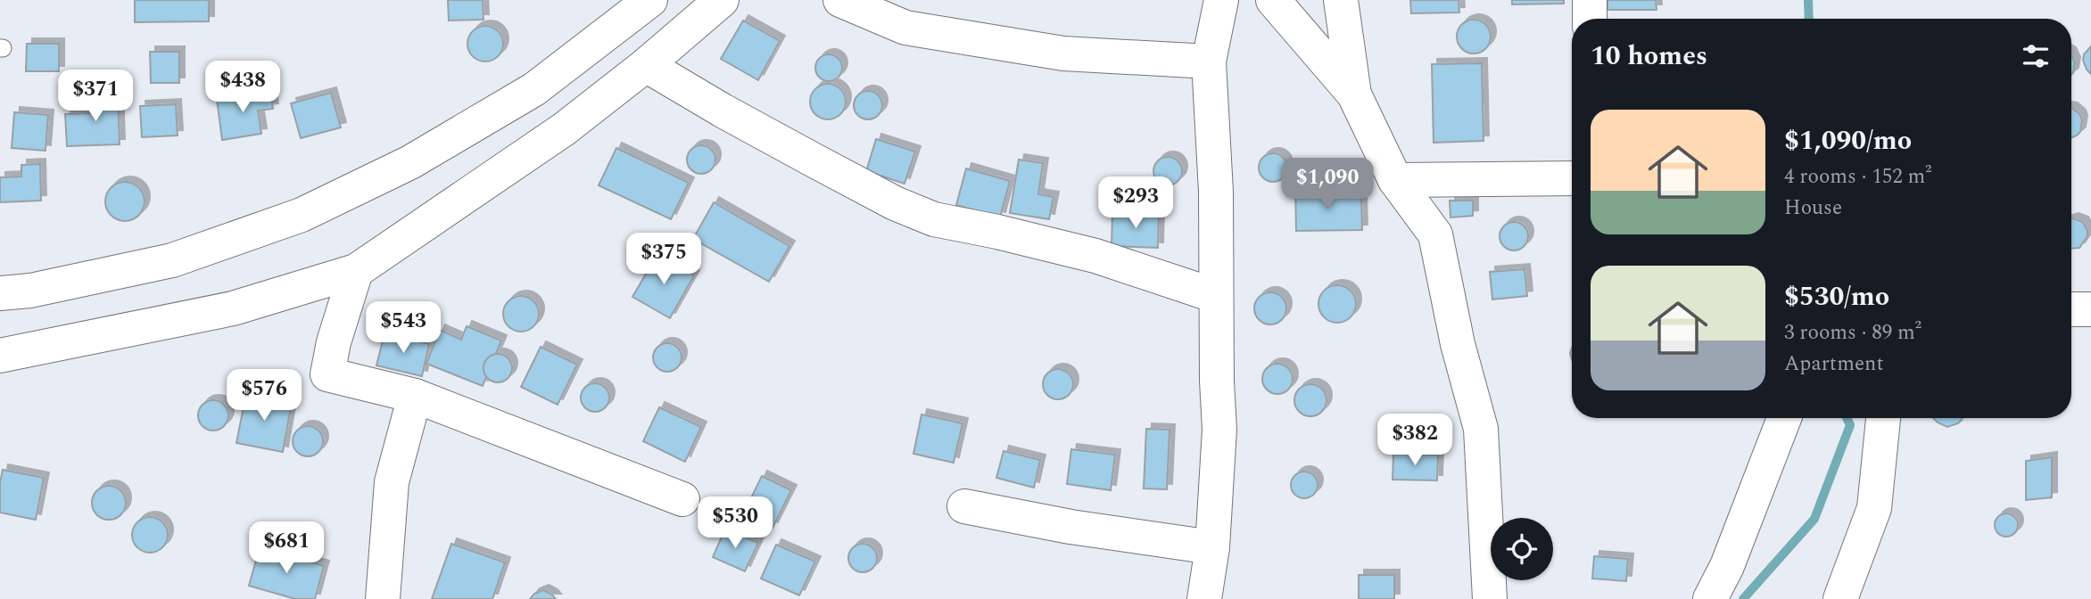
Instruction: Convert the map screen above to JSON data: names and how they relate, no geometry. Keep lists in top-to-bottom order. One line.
{"page":{"heading":"10 homes","price":["$438","$371","$1,090","$293","$375","$543","$576","$382","$530","$681"],"list":[{"name":"$1,090/mo","note":"4 rooms · 152 m² · House"},{"name":"$530/mo","note":"3 rooms · 89 m² · Apartment"}]}}
